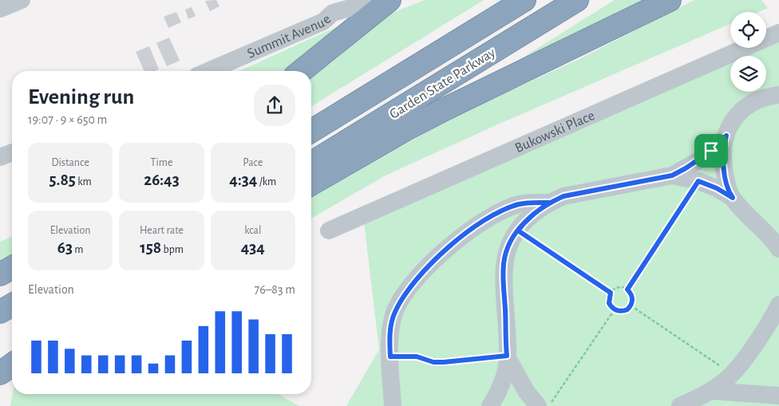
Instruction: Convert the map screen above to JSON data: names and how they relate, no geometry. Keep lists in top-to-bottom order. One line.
{"streets":{"highway":["Garden State Parkway"],"street":["Summit Avenue","Bukowski Place"]},"page":{"heading":["Evening run","19:07 · 9 × 650 m"],"stats":[["Distance","5.85 km"],["Time","26:43"],["Pace","4:34 /km"],["Elevation","63 m"],["Heart rate","158 bpm"],["kcal","434"]],"chart":["Elevation","76–83 m"]}}
